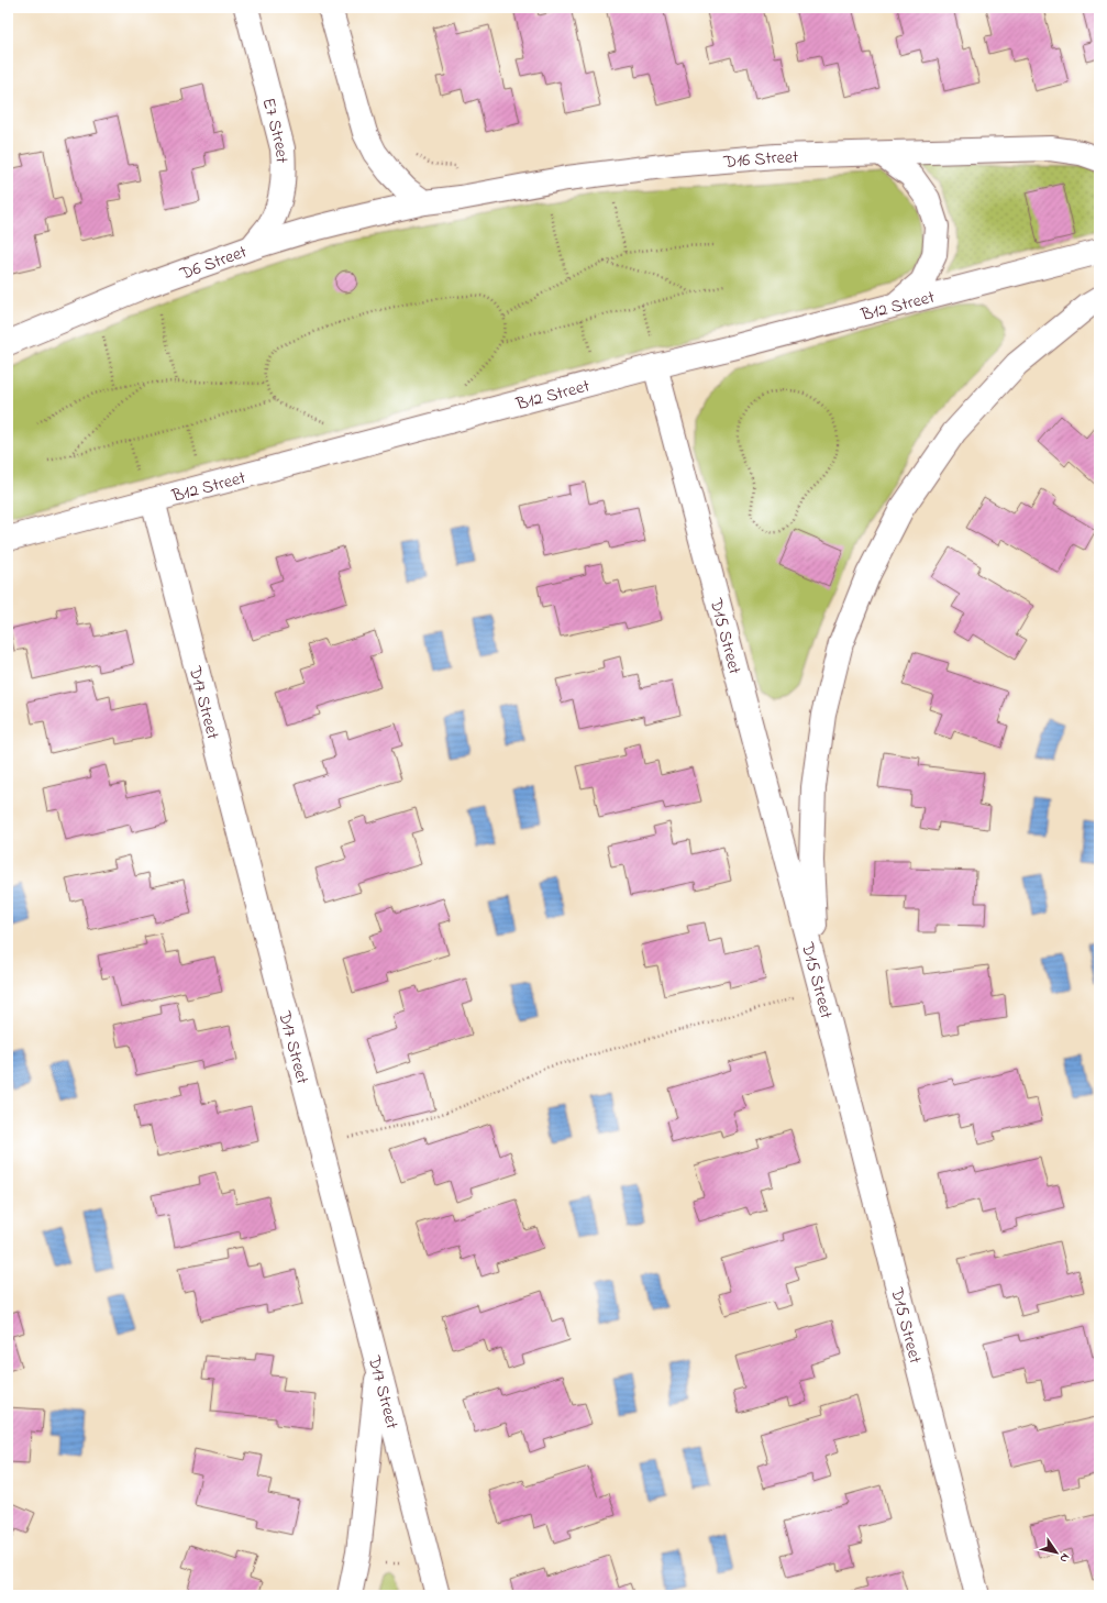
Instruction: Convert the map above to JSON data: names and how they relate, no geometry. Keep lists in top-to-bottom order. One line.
{"streets":{"street":["E7 Street","D16 Street","D6 Street","B12 Street","D15 Street","D17 Street"]},"crossings":[["E7 Street","D6 Street"],["D16 Street","D6 Street"],["B12 Street","D15 Street"],["B12 Street","D17 Street"]],"north":"bottom right"}
